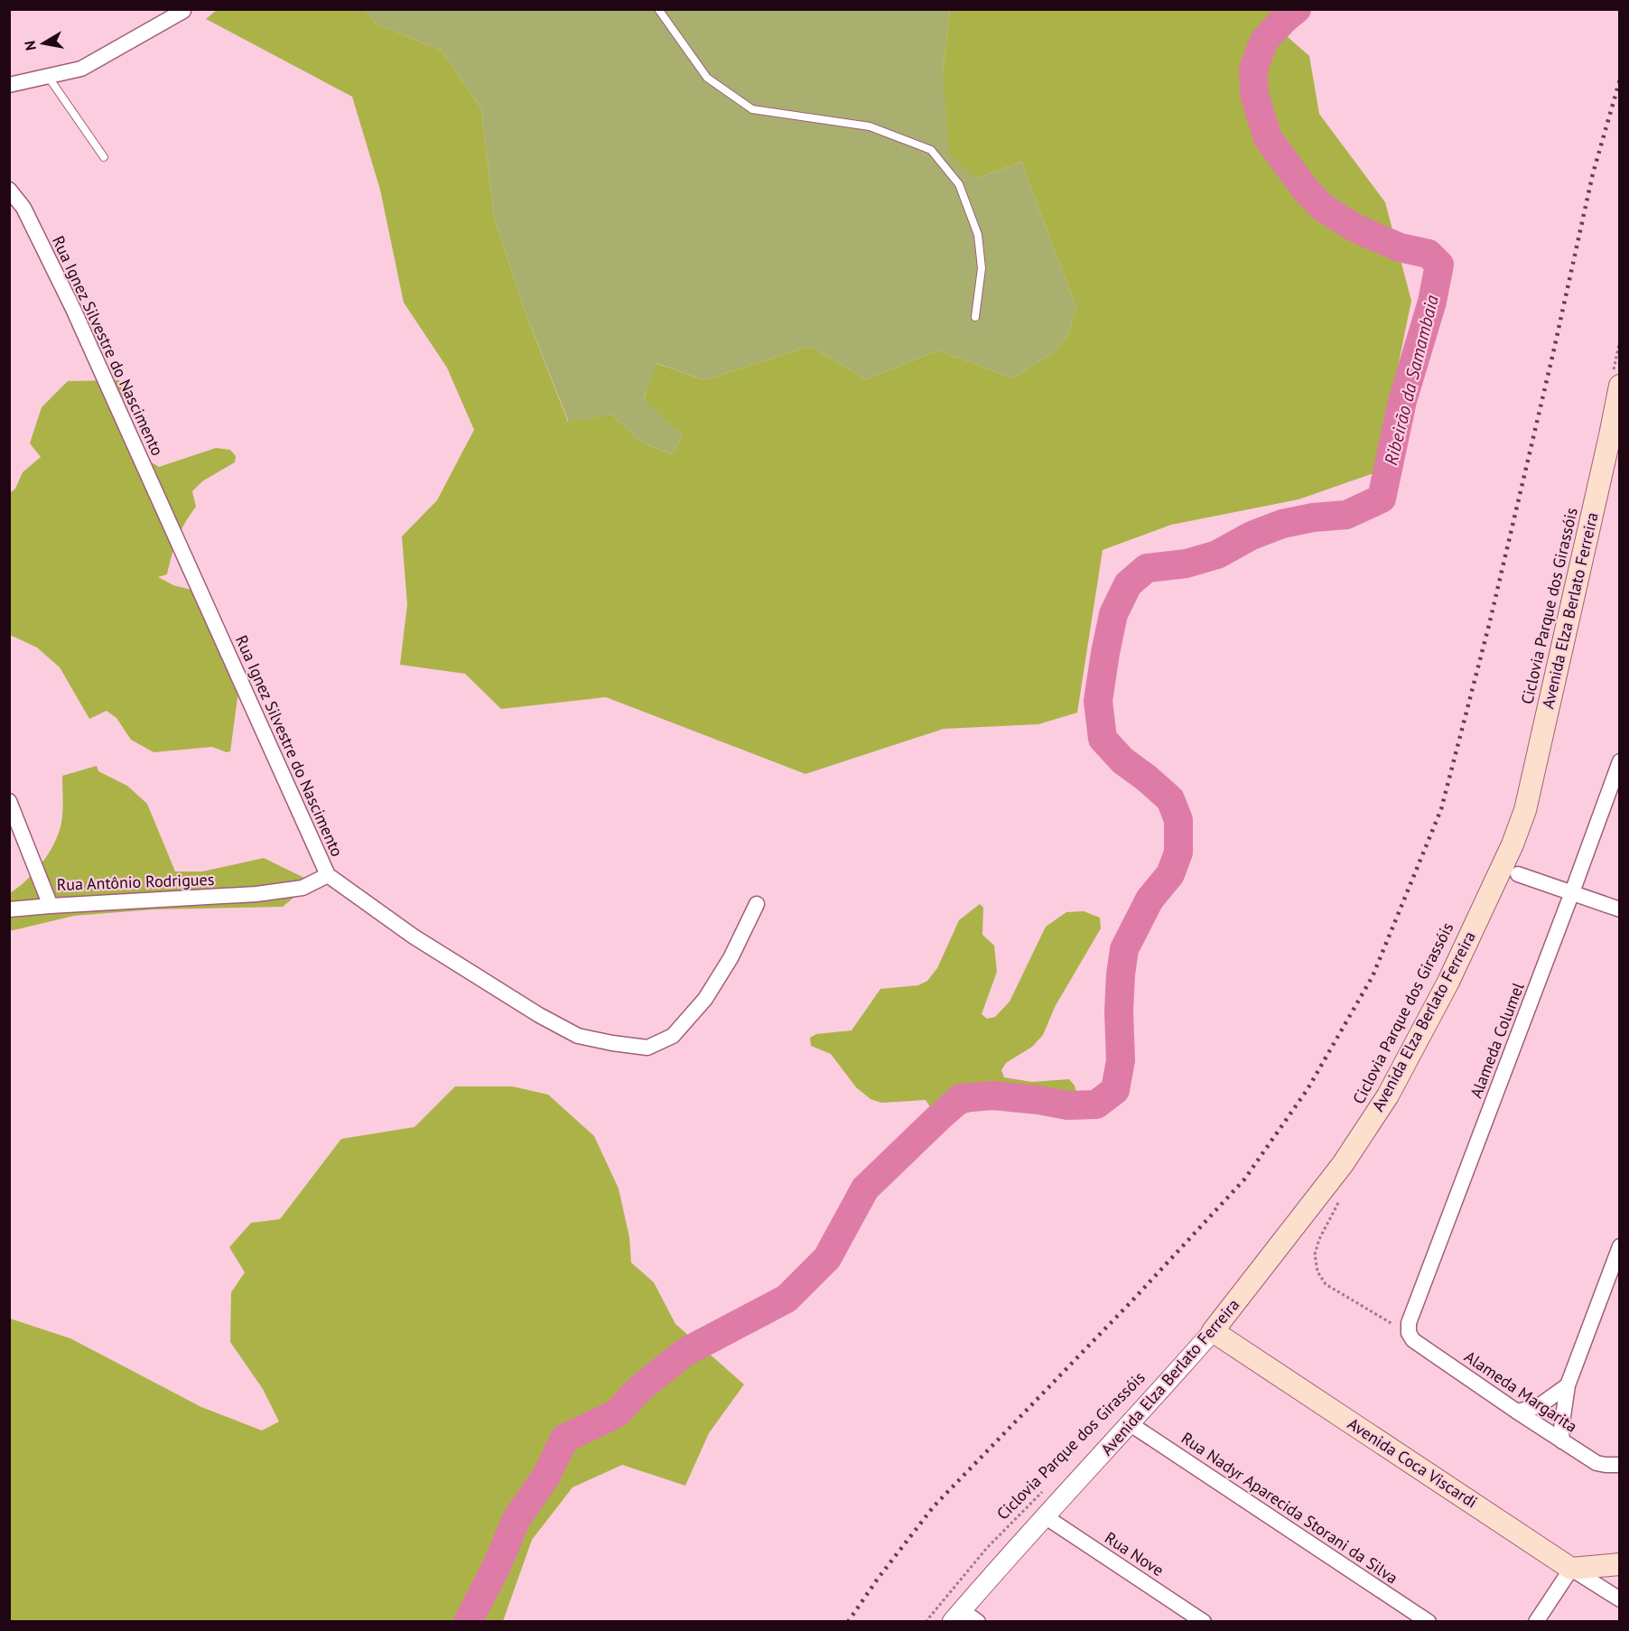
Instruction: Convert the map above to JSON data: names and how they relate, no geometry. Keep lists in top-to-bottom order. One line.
{"streets":{"main road":["Avenida Elza Berlato Ferreira","Avenida Coca Viscardi"],"street":["Rua Ignez Silvestre do Nascimento","Rua Antônio Rodrigues","Alameda Columel","Alameda Margarita","Rua Nadyr Aparecida Storani da Silva","Rua Nove"],"path":["Ciclovia Parque dos Girassóis"]},"crossings":[["Rua Ignez Silvestre do Nascimento","Rua Antônio Rodrigues"],["Avenida Elza Berlato Ferreira","Avenida Coca Viscardi"],["Avenida Elza Berlato Ferreira","Rua Nadyr Aparecida Storani da Silva"],["Avenida Elza Berlato Ferreira","Rua Nove"],["Alameda Columel","Alameda Margarita"]],"water":["Ribeirão da Samambaia"],"north":"left"}
